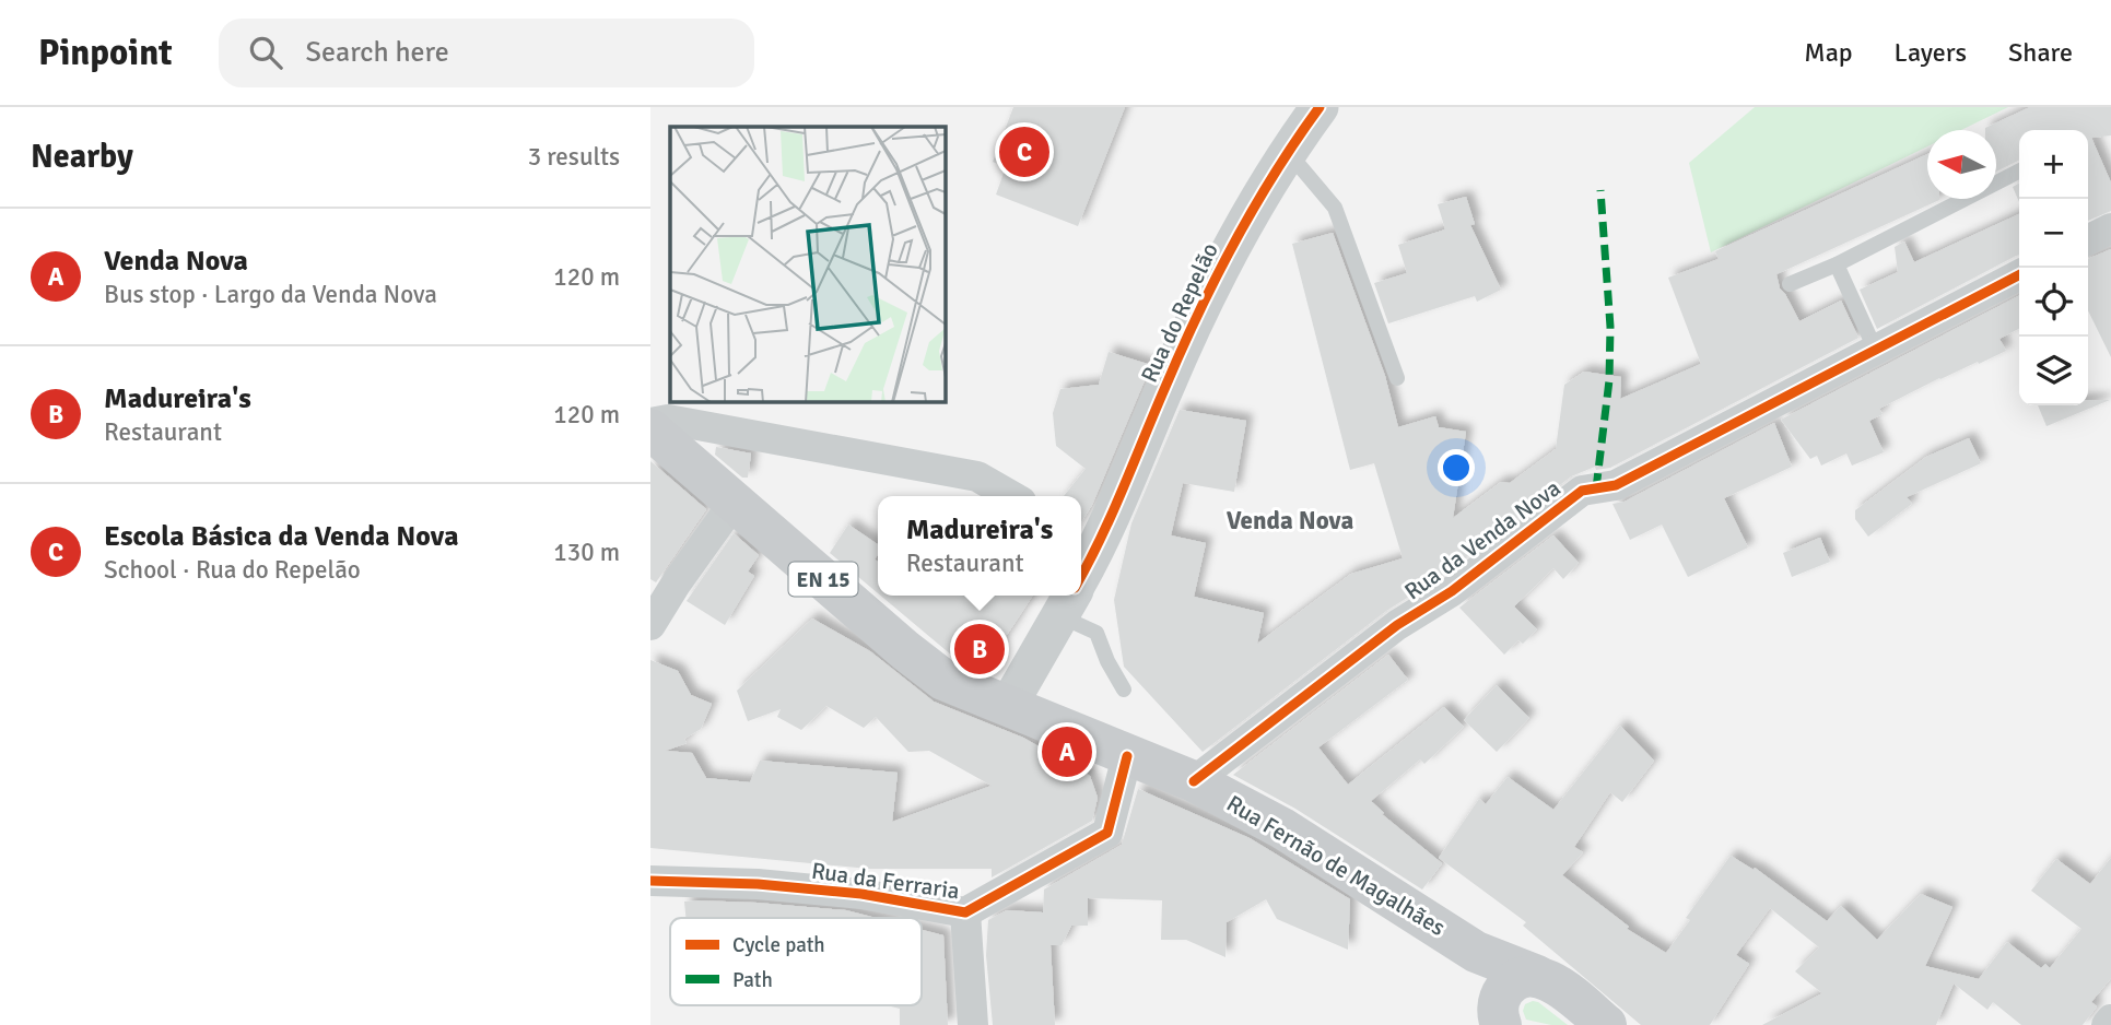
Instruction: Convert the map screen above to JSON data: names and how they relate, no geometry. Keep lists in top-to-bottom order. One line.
{"streets":{"main road":["EN 15","Rua Fernão de Magalhães"],"street":["Rua do Repelão","Rua da Venda Nova","Rua da Ferraria"]},"crossings":[["Rua do Repelão","EN 15"],["Rua da Venda Nova","EN 15"],["Rua da Venda Nova","Rua Fernão de Magalhães"],["EN 15","Rua Fernão de Magalhães"],["EN 15","Rua da Ferraria"]],"districts":["Venda Nova"],"legend":["Cycle path","Path"],"north":"left","page":{"header":"Pinpoint","search":"Search here","nav":["Map","Layers","Share"],"heading":["Nearby","3 results"],"pins":["C","B","A"],"map_buttons":["+","−"],"list":[{"mark":"A","name":"Venda Nova","note":"Bus stop · Largo da Venda Nova","value":"120 m"},{"mark":"B","name":"Madureira's","note":"Restaurant","value":"120 m"},{"mark":"C","name":"Escola Básica da Venda Nova","note":"School · Rua do Repelão","value":"130 m"}],"popup":["Madureira's","Restaurant"]}}
